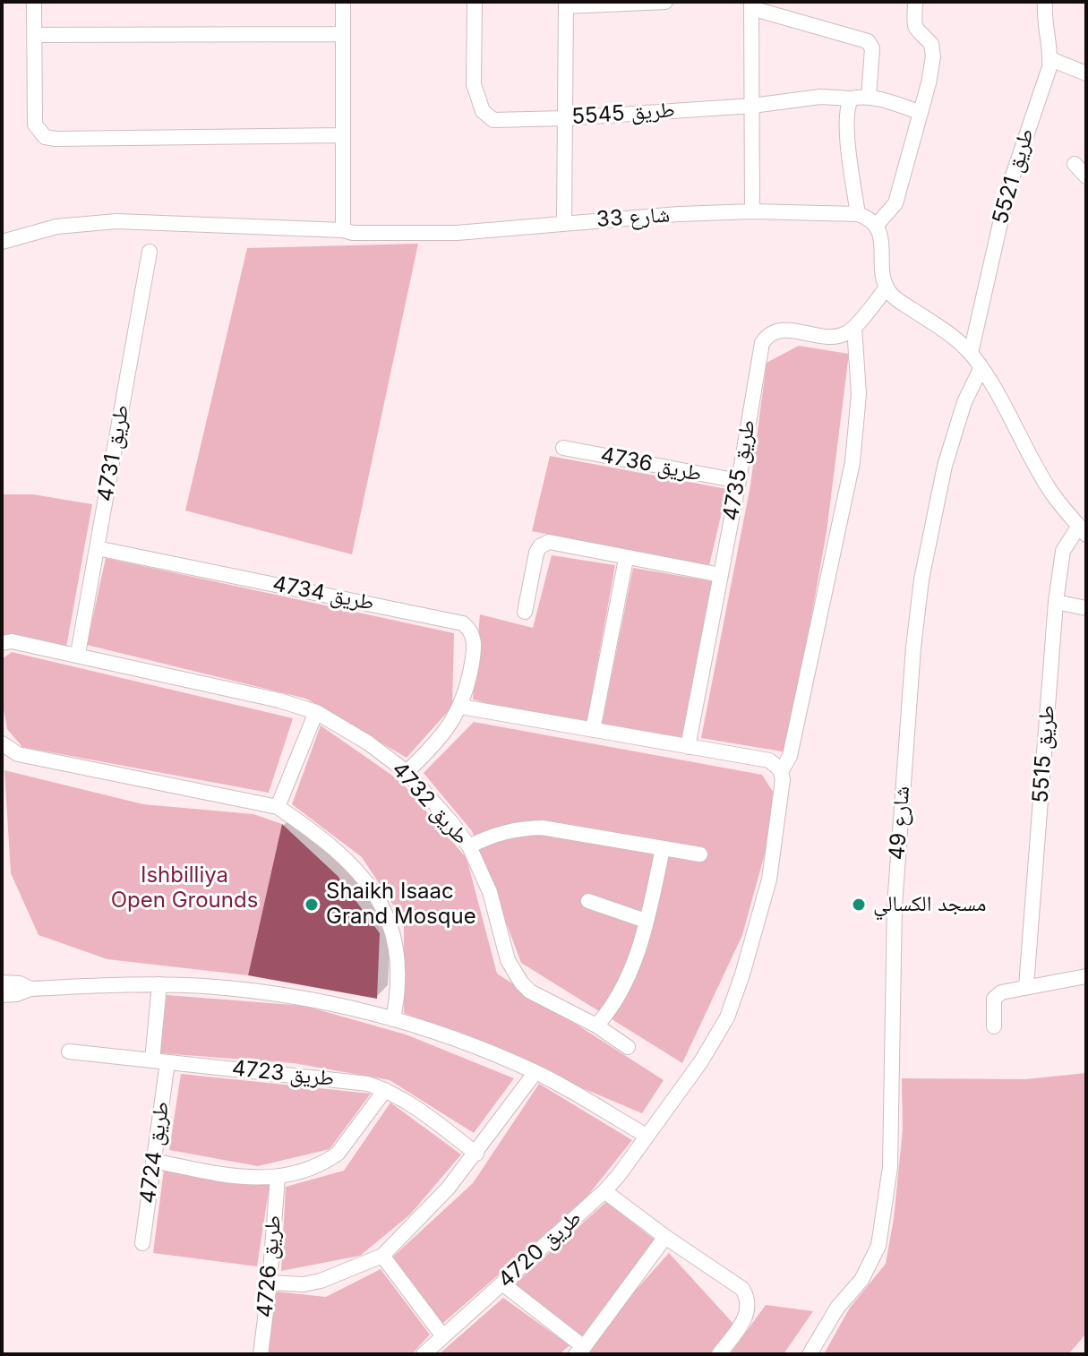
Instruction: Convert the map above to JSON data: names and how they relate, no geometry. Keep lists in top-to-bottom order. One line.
{"streets":{"street":["طريق 5545","طريق 5521","شارع 33","طريق 4731","طريق 4736","طريق 4735","طريق 4734","طريق 5515","طريق 4732","شارع 49","طريق 4723","طريق 4724","طريق 4720","طريق 4726"]},"crossings":[["طريق 4731","طريق 4734"],["طريق 4731","طريق 4732"],["طريق 4736","طريق 4735"],["طريق 4735","طريق 4720"],["طريق 4734","طريق 4732"],["طريق 4723","طريق 4724"]],"parks":["Ishbilliya Open Grounds"],"places":["Shaikh Isaac Grand Mosque","مسجد الكسالي"]}
